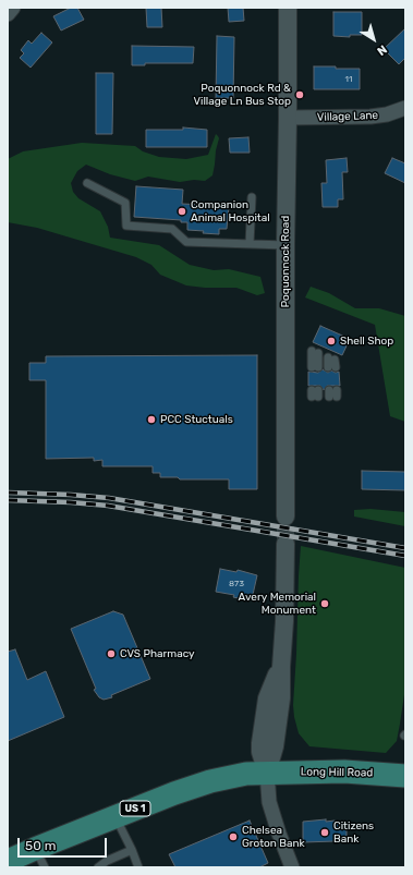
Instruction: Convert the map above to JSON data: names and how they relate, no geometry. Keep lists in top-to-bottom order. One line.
{"streets":{"main road":["Long Hill Road","US 1"],"street":["Village Lane","Poquonnock Road"]},"crossings":[["Village Lane","Poquonnock Road"],["Long Hill Road","US 1"]],"places":["Poquonnock Rd & Village Ln Bus Stop","Companion Animal Hospital","Shell Shop","PCC Stuctuals","Avery Memorial Monument","CVS Pharmacy","Citizens Bank","Chelsea Groton Bank"],"house_numbers":["11","873"],"scale_bar":"50 m","north":"bottom right"}
